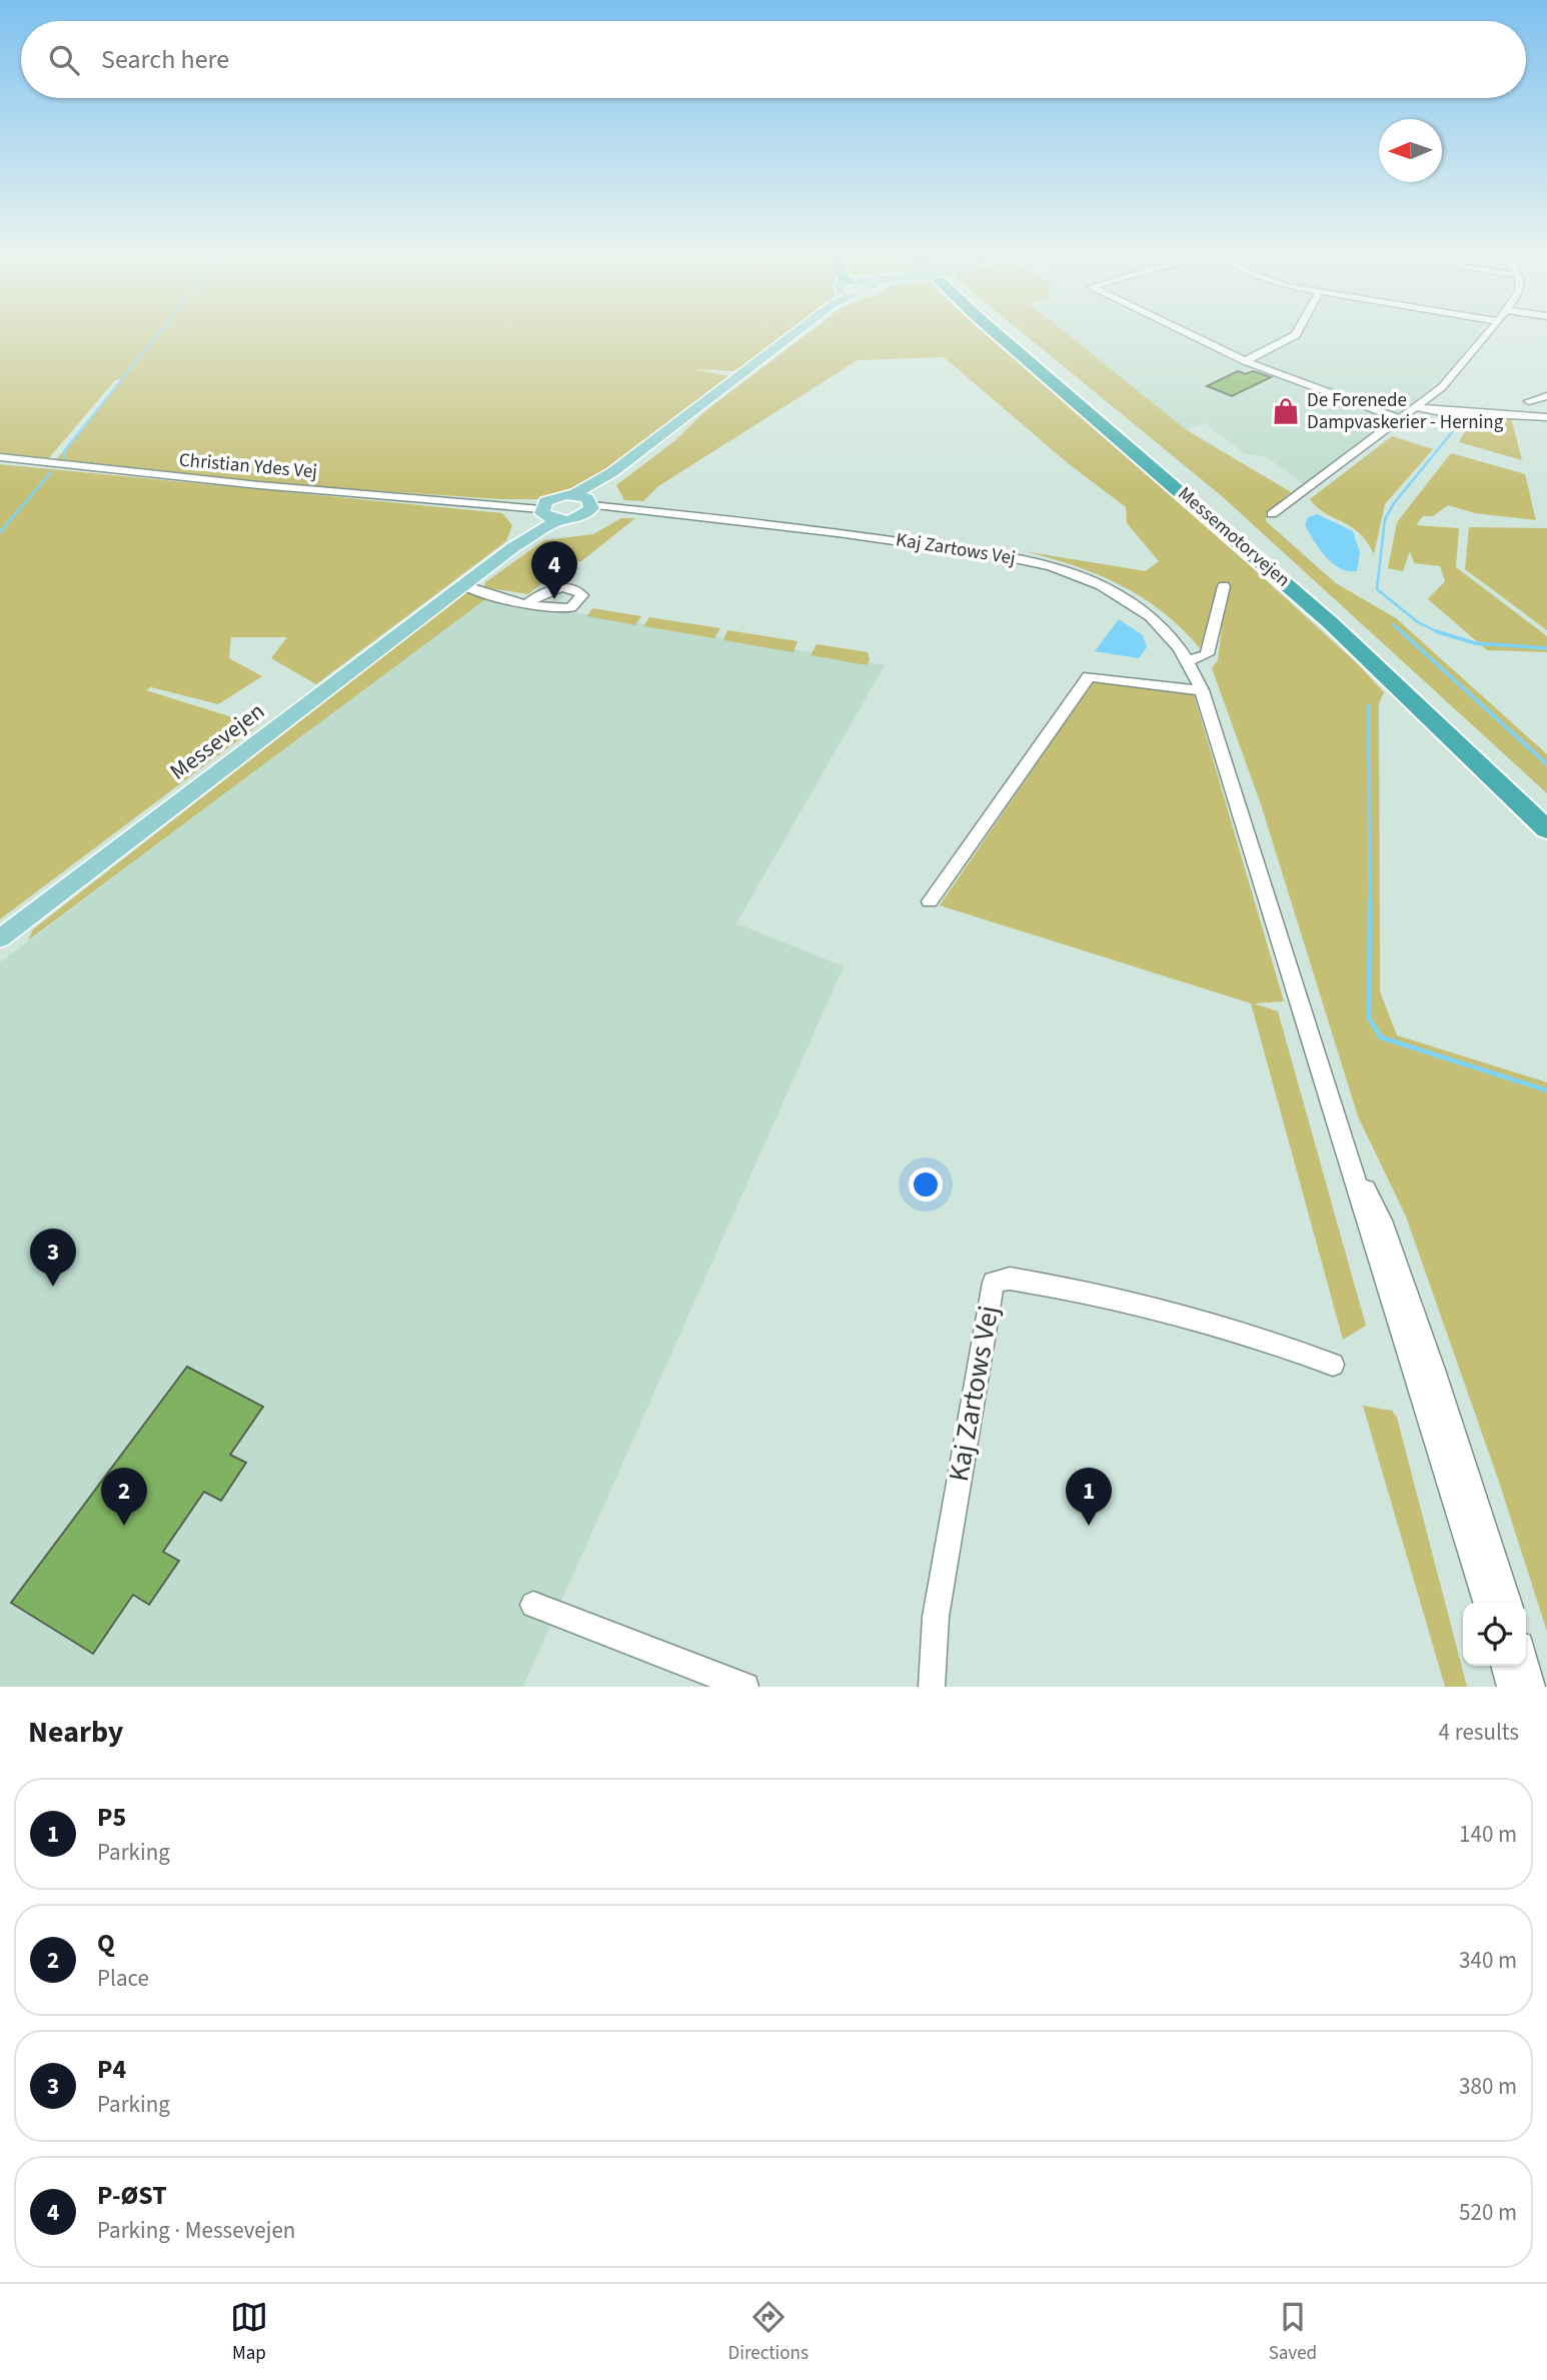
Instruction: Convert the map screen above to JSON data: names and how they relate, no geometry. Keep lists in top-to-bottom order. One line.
{"streets":{"highway":["Messemotorvejen"],"main road":["Messevejen"],"street":["Christian Ydes Vej","Kaj Zartows Vej"]},"crossings":[["Christian Ydes Vej","Messevejen"]],"places":{"shop":["De Forenede Dampvaskerier - Herning"]},"north":"left","page":{"search":"Search here","pins":["4","3","1","2"],"heading":["Nearby","4 results"],"list":[{"mark":"1","name":"P5","note":"Parking","value":"140 m"},{"mark":"2","name":"Q","note":"Place","value":"340 m"},{"mark":"3","name":"P4","note":"Parking","value":"380 m"},{"mark":"4","name":"P-ØST","note":"Parking · Messevejen","value":"520 m"}],"nav":["Map","Directions","Saved"]}}
